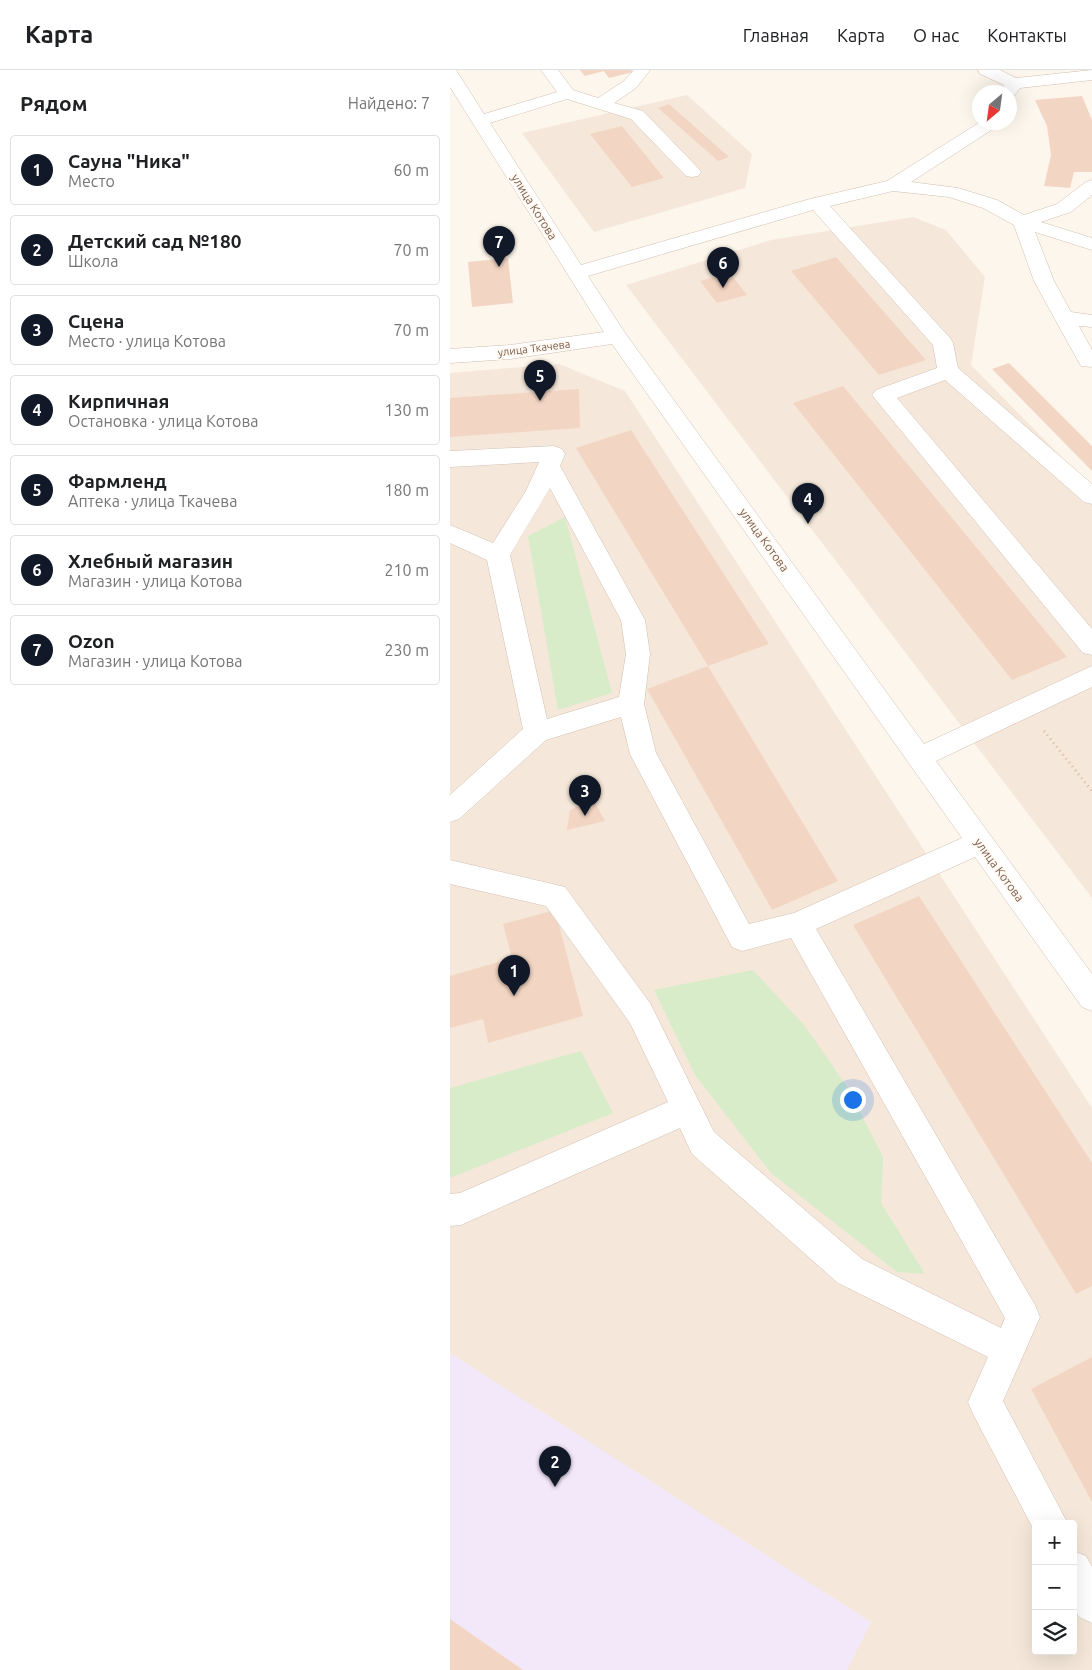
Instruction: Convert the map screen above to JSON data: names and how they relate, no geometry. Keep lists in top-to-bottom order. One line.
{"streets":{"street":["улица Котова","улица Ткачева"]},"crossings":[["улица Котова","улица Ткачева"]],"north":"bottom left","page":{"header":"Карта","nav":["Главная","Карта","О нас","Контакты"],"heading":["Рядом","Найдено: 7"],"list":[{"mark":"1","name":"Сауна \"Ника\"","note":"Место","value":"60 m"},{"mark":"2","name":"Детский сад №180","note":"Школа","value":"70 m"},{"mark":"3","name":"Сцена","note":"Место · улица Котова","value":"70 m"},{"mark":"4","name":"Кирпичная","note":"Остановка · улица Котова","value":"130 m"},{"mark":"5","name":"Фармленд","note":"Аптека · улица Ткачева","value":"180 m"},{"mark":"6","name":"Хлебный магазин","note":"Магазин · улица Котова","value":"210 m"},{"mark":"7","name":"Ozon","note":"Магазин · улица Котова","value":"230 m"}],"pins":["7","6","5","4","3","1","2"],"map_buttons":["+","−"]}}
